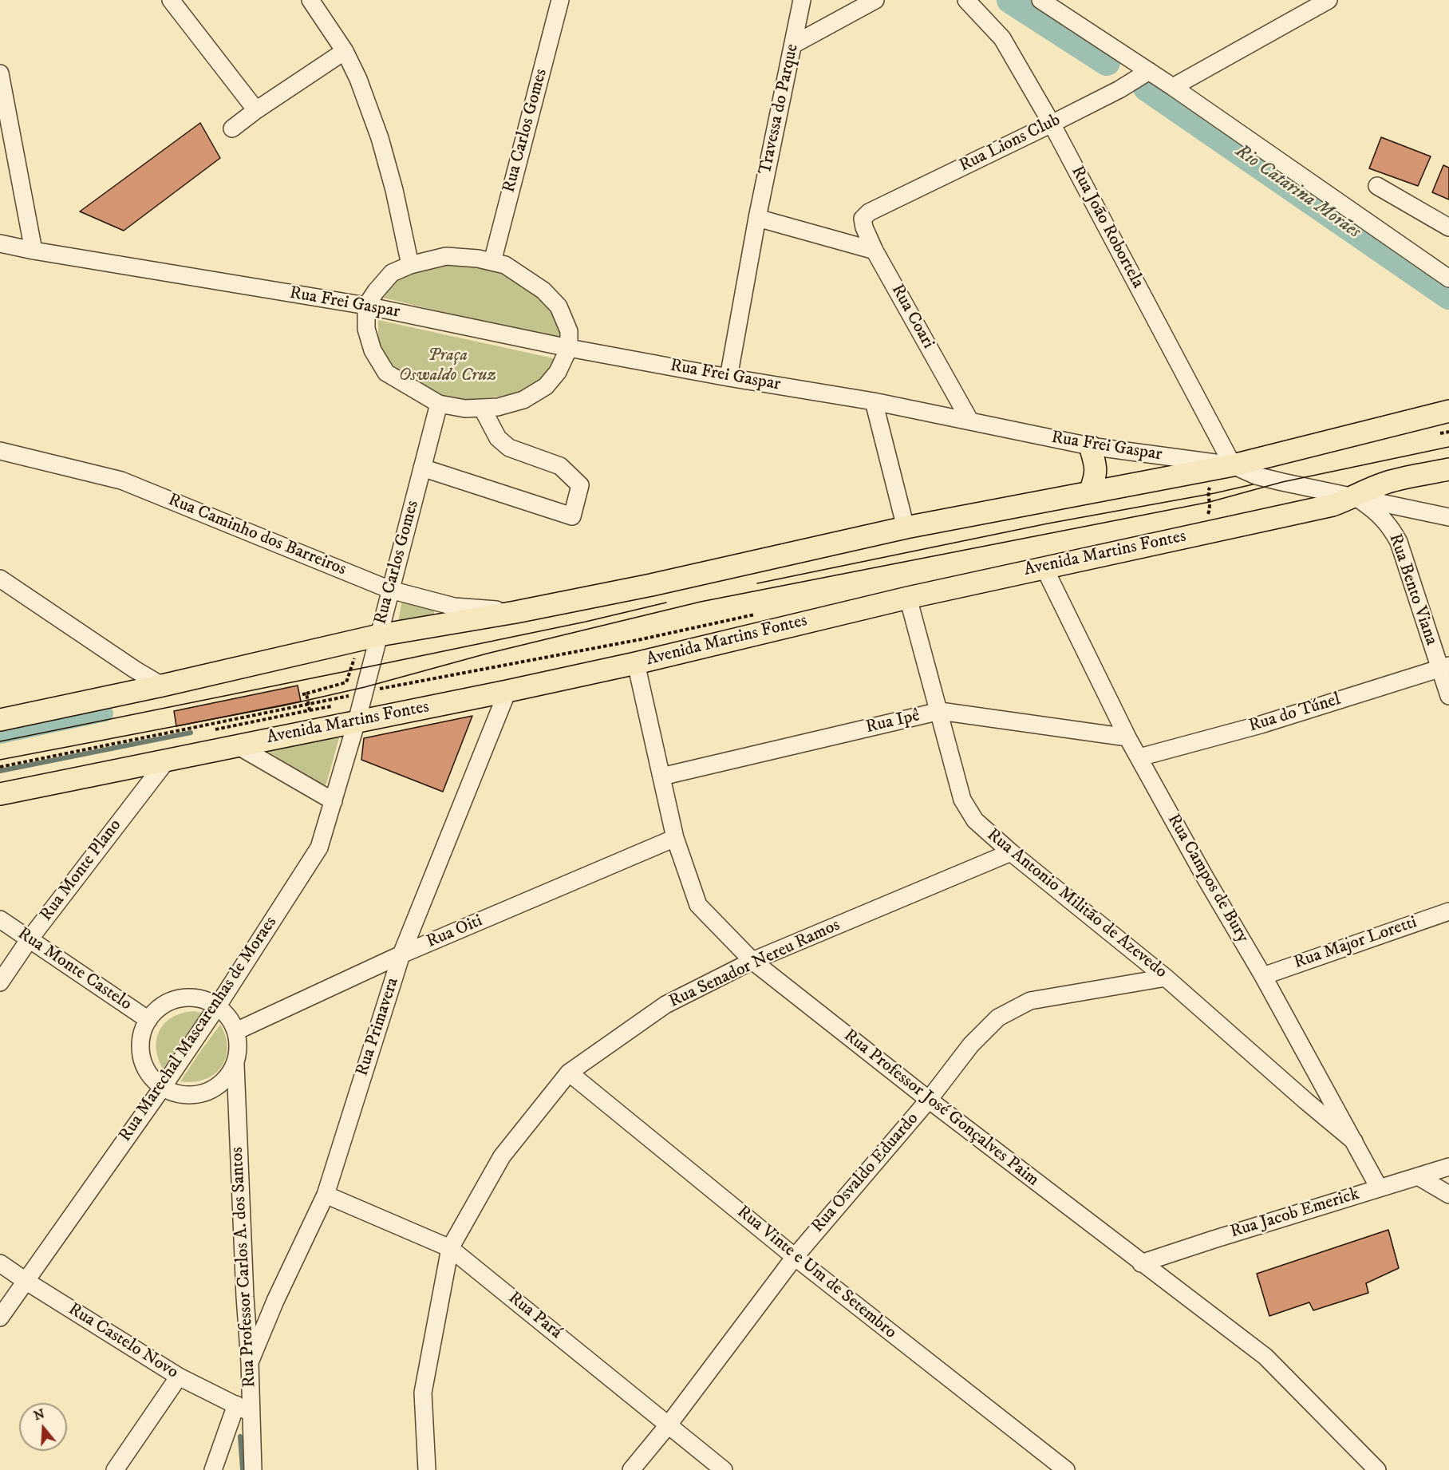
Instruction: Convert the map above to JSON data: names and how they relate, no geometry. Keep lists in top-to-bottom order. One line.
{"streets":{"main road":["Avenida Martins Fontes"],"street":["Travessa do Parque","Rua Carlos Gomes","Rua Lions Club","Rua João Robortela","Rua Frei Gaspar","Rua Coari","Rua Caminho dos Barreiros","Rua Bento Viana","Rua do Túnel","Rua Ipê","Rua Monte Plano","Rua Campos de Bury","Rua Antonio Militão de Azevedo","Rua Oiti","Rua Major Loretti","Rua Senador Nereu Ramos","Rua Monte Castelo","Rua Primavera","Rua Marechal Mascarenhas de Moraes","Rua Professor José Gonçalves Paim","Rua Osvaldo Eduardo","Rua Jacob Emerick","Rua Professor Carlos A. dos Santos","Rua Vinte e Um de Setembro","Rua Pará","Rua Castelo Novo"]},"crossings":[["Travessa do Parque","Rua Frei Gaspar"],["Rua Carlos Gomes","Rua Caminho dos Barreiros"],["Rua Carlos Gomes","Avenida Martins Fontes"],["Rua Carlos Gomes","Rua Marechal Mascarenhas de Moraes"],["Rua Lions Club","Rua João Robortela"],["Rua Lions Club","Rua Coari"],["Rua João Robortela","Rua Frei Gaspar"],["Rua Frei Gaspar","Rua Coari"],["Rua Frei Gaspar","Avenida Martins Fontes"],["Rua Frei Gaspar","Rua Bento Viana"],["Avenida Martins Fontes","Rua Bento Viana"],["Avenida Martins Fontes","Rua Monte Plano"],["Avenida Martins Fontes","Rua Campos de Bury"],["Avenida Martins Fontes","Rua Antonio Militão de Azevedo"],["Avenida Martins Fontes","Rua Primavera"],["Avenida Martins Fontes","Rua Marechal Mascarenhas de Moraes"],["Avenida Martins Fontes","Rua Professor José Gonçalves Paim"],["Rua Bento Viana","Rua do Túnel"],["Rua do Túnel","Rua Campos de Bury"],["Rua Ipê","Rua Campos de Bury"],["Rua Ipê","Rua Antonio Militão de Azevedo"],["Rua Ipê","Rua Professor José Gonçalves Paim"],["Rua Monte Plano","Rua Monte Castelo"],["Rua Campos de Bury","Rua Antonio Militão de Azevedo"],["Rua Campos de Bury","Rua Major Loretti"],["Rua Campos de Bury","Rua Jacob Emerick"],["Rua Antonio Militão de Azevedo","Rua Senador Nereu Ramos"],["Rua Antonio Militão de Azevedo","Rua Osvaldo Eduardo"],["Rua Oiti","Rua Primavera"],["Rua Oiti","Rua Professor José Gonçalves Paim"],["Rua Oiti","Rua Professor Carlos A. dos Santos"],["Rua Senador Nereu Ramos","Rua Professor José Gonçalves Paim"],["Rua Senador Nereu Ramos","Rua Vinte e Um de Setembro"],["Rua Senador Nereu Ramos","Rua Pará"],["Rua Primavera","Rua Professor Carlos A. dos Santos"],["Rua Primavera","Rua Pará"],["Rua Marechal Mascarenhas de Moraes","Rua Castelo Novo"],["Rua Professor José Gonçalves Paim","Rua Osvaldo Eduardo"],["Rua Professor José Gonçalves Paim","Rua Jacob Emerick"],["Rua Osvaldo Eduardo","Rua Vinte e Um de Setembro"],["Rua Osvaldo Eduardo","Rua Pará"],["Rua Professor Carlos A. dos Santos","Rua Castelo Novo"]],"water":["Rio Catarina Morães"],"parks":["Praça Oswaldo Cruz"],"north":"top"}
